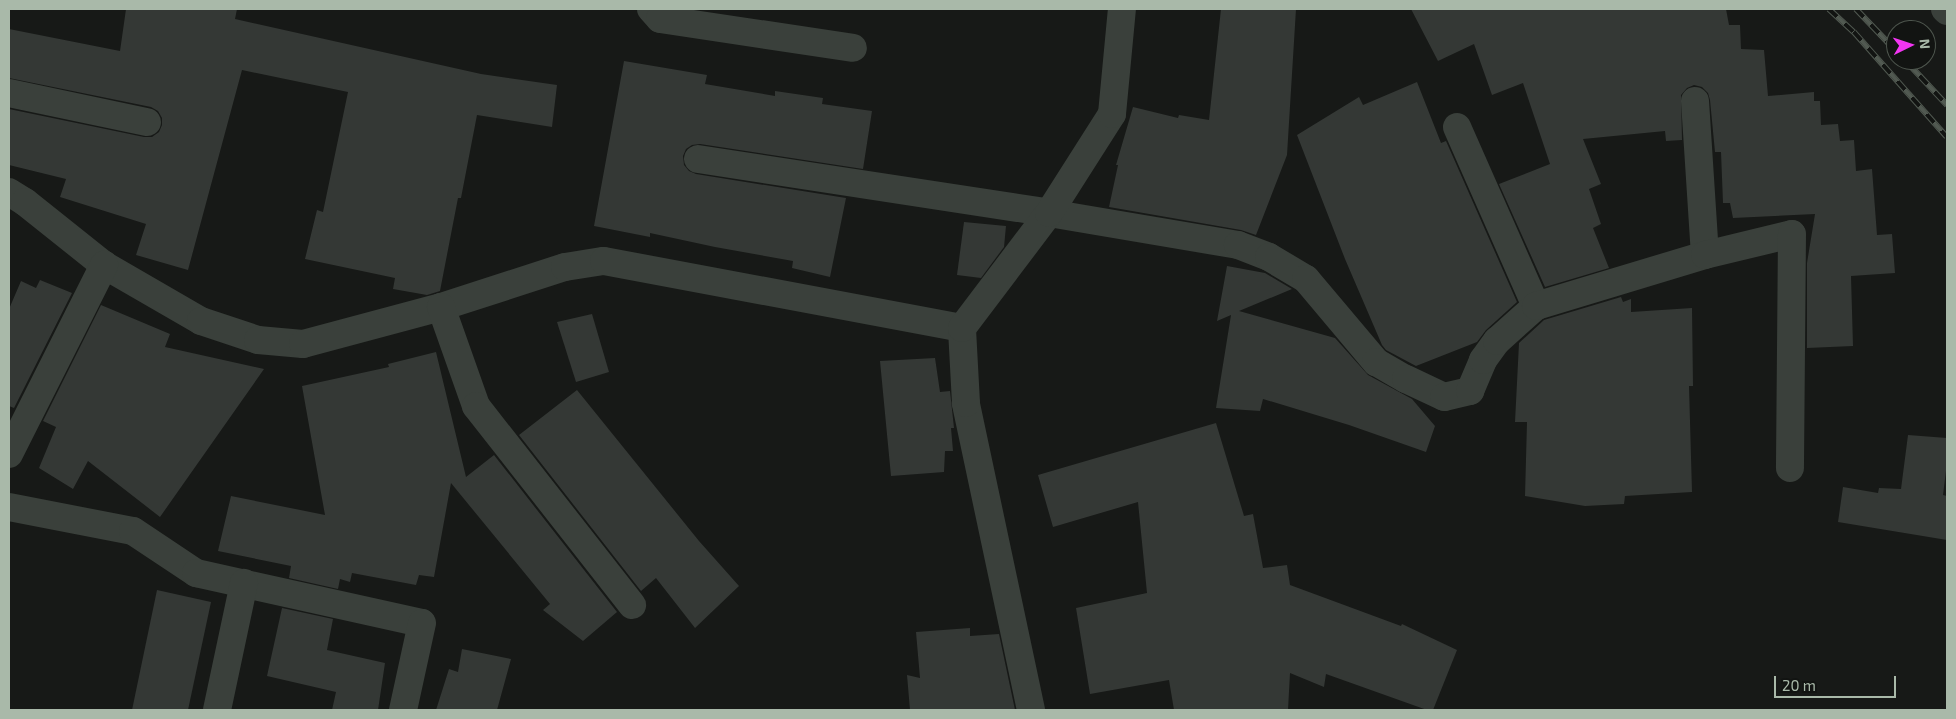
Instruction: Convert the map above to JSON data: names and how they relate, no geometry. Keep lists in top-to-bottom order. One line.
{"scale_bar":"20 m","north":"right"}
